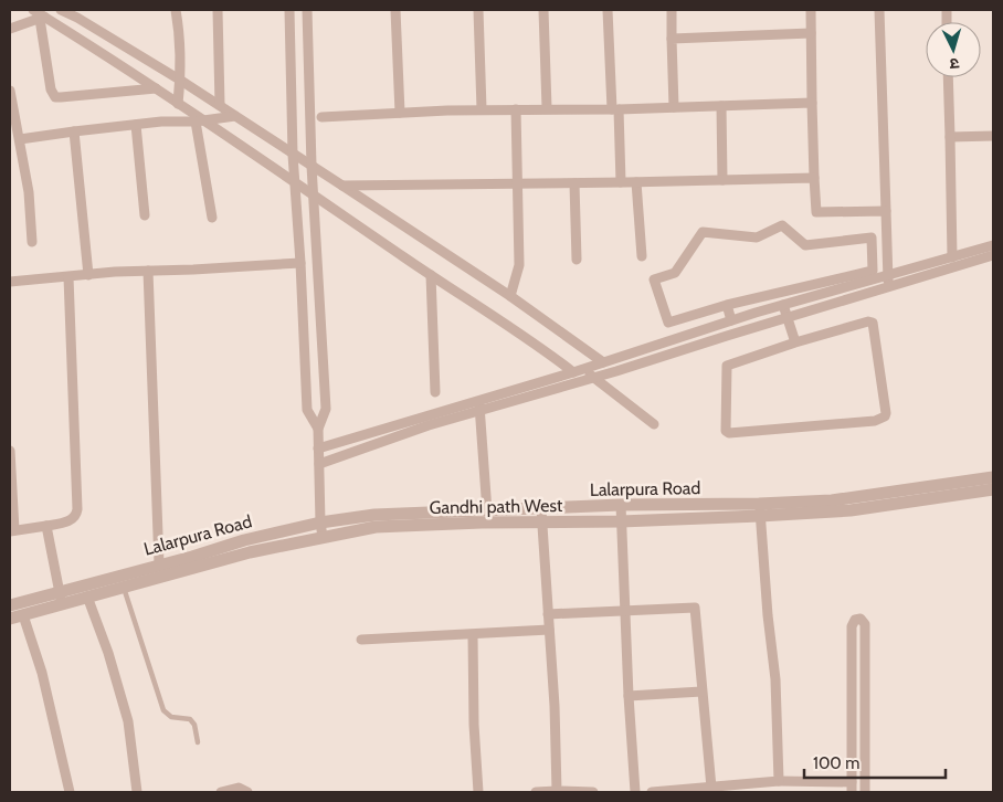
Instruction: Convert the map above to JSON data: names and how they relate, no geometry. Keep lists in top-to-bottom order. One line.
{"streets":{"street":["Lalarpura Road","Gandhi path West"]},"crossings":[["Lalarpura Road","Gandhi path West"]],"scale_bar":"100 m","north":"bottom"}
